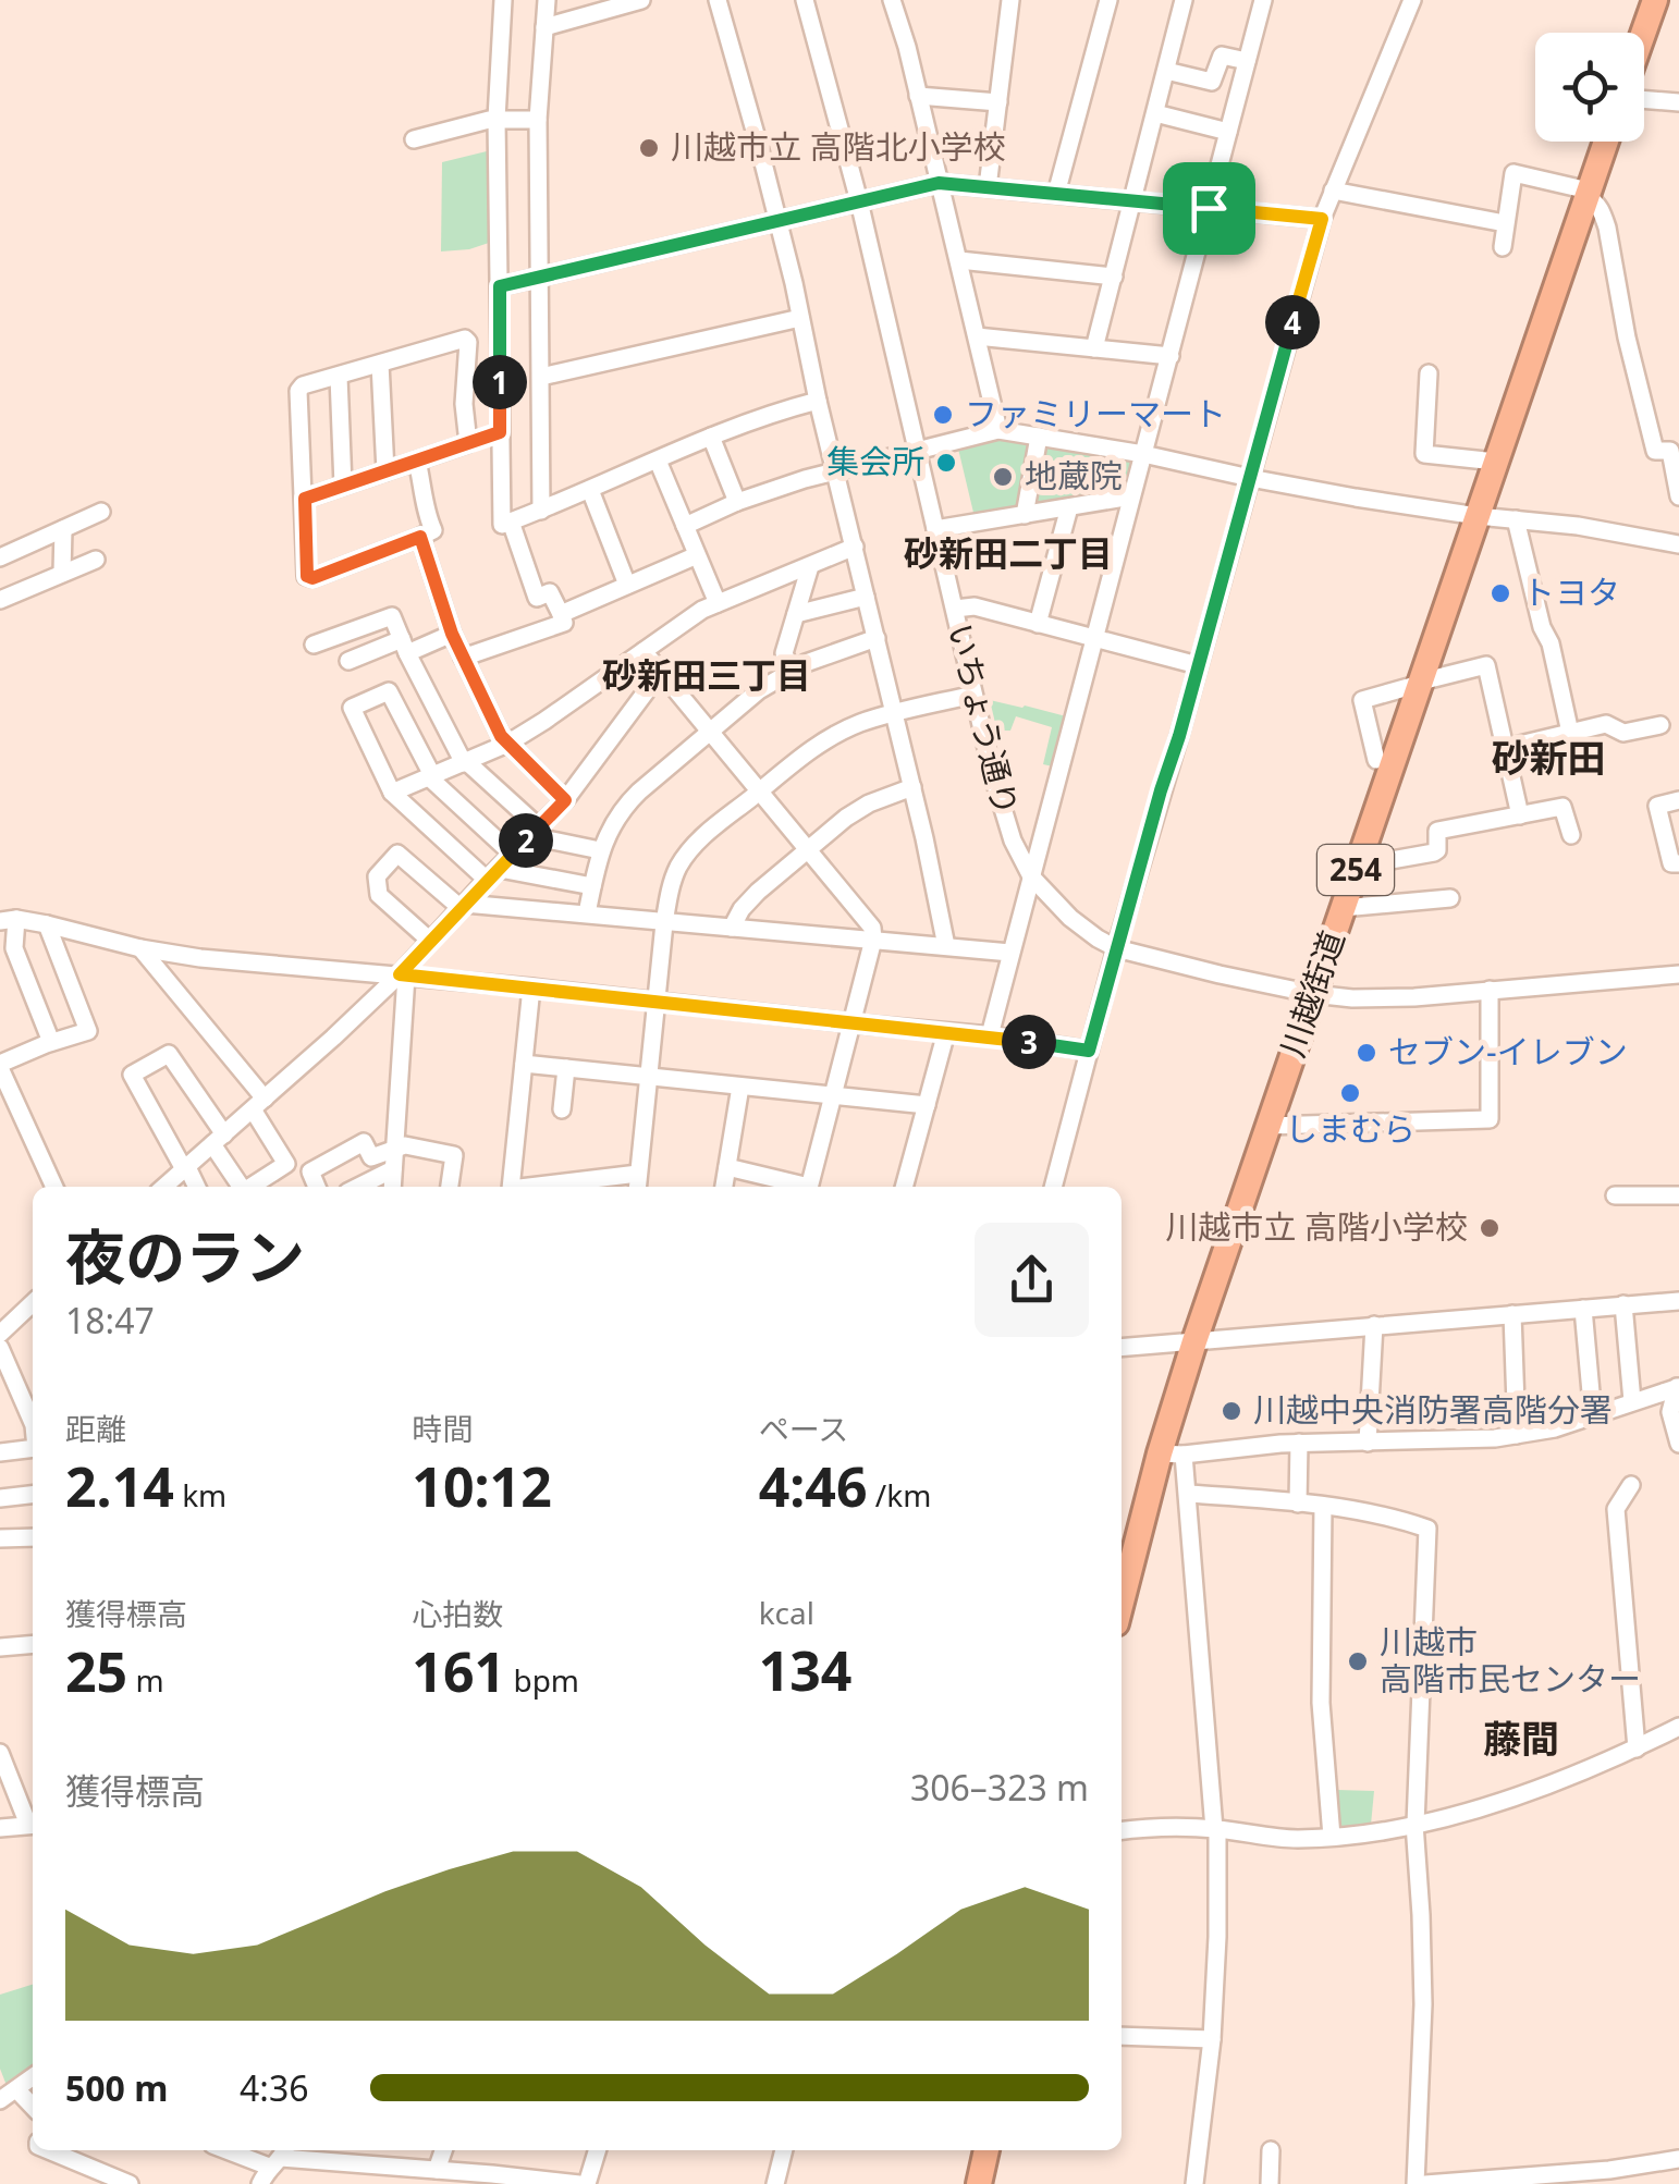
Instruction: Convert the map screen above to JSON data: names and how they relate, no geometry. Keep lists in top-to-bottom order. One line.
{"streets":{"highway":["254","川越街道"],"street":["いちょう通り"]},"crossings":[["いちょう通り","川越街道"]],"districts":["砂新田二丁目","砂新田三丁目","砂新田","藤間"],"places":["川越市立 高階北小学校","ファミリーマート","集会所","地蔵院","トヨタ","セブン-イレブン","しまむら","川越市立 高階小学校","川越中央消防署高階分署","川越市 高階市民センター"],"page":{"pins":["4","1","2","3"],"heading":["夜のラン","18:47"],"stats":[["距離","2.14 km"],["時間","10:12"],["ペース","4:46 /km"],["獲得標高","25 m"],["心拍数","161 bpm"],["kcal","134"]],"chart":["獲得標高","306–323 m"],"list":[{"name":"500 m","note":"4:36"}]}}
